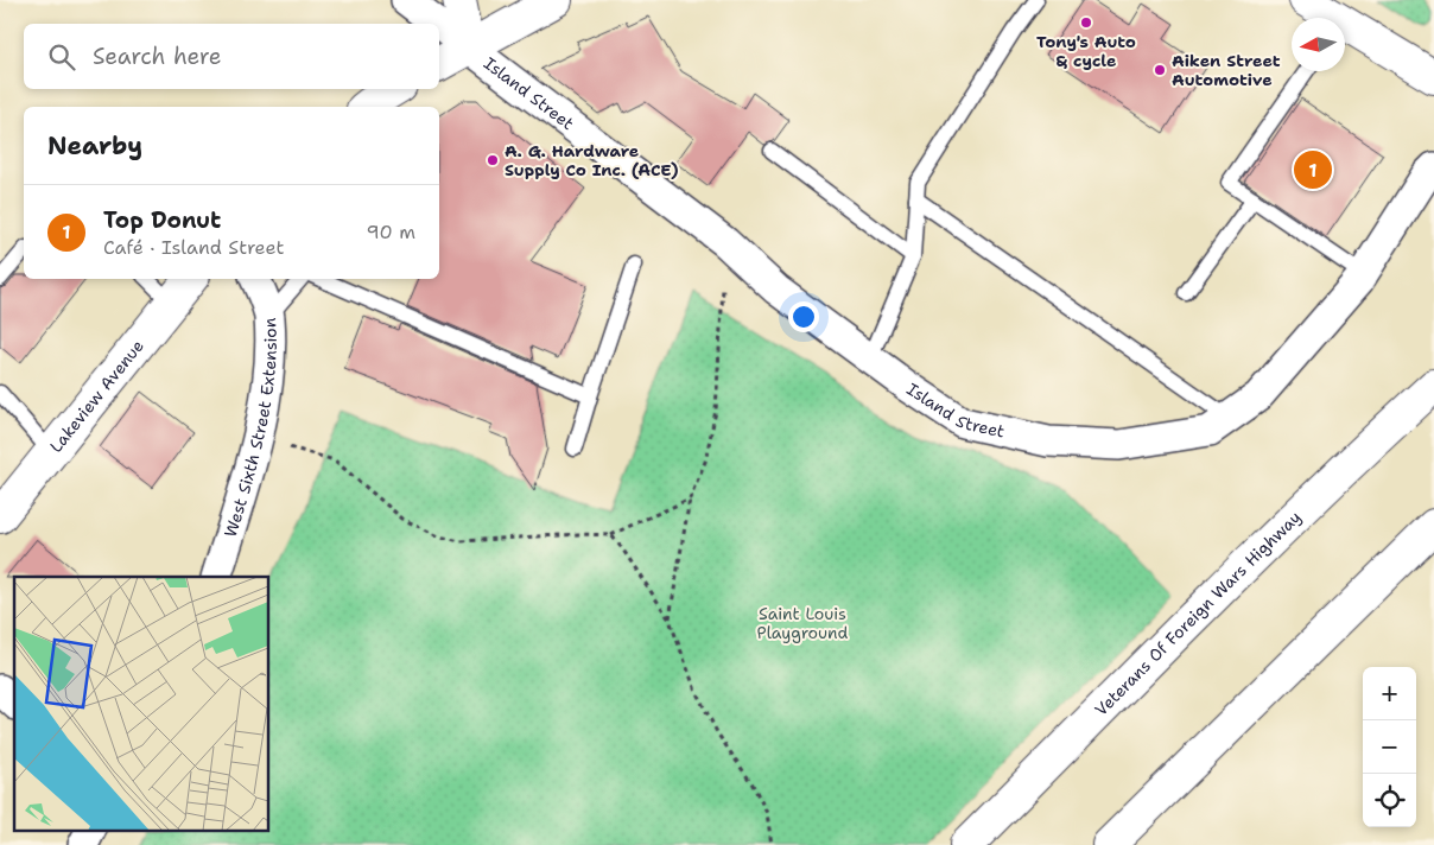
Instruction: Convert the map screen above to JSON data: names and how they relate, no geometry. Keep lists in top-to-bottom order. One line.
{"streets":{"main road":["Lakeview Avenue","Veterans Of Foreign Wars Highway"],"street":["Island Street","West Sixth Street Extension"]},"parks":["Saint Louis Playground"],"places":["Tony's Auto & cycle","Aiken Street Automotive","A. G. Hardware Supply Co Inc. (ACE)"],"north":"left","page":{"search":"Search here","heading":"Nearby","pins":"1","list":[{"mark":"1","name":"Top Donut","note":"Café · Island Street","value":"90 m"}],"map_buttons":["+","−"]}}
